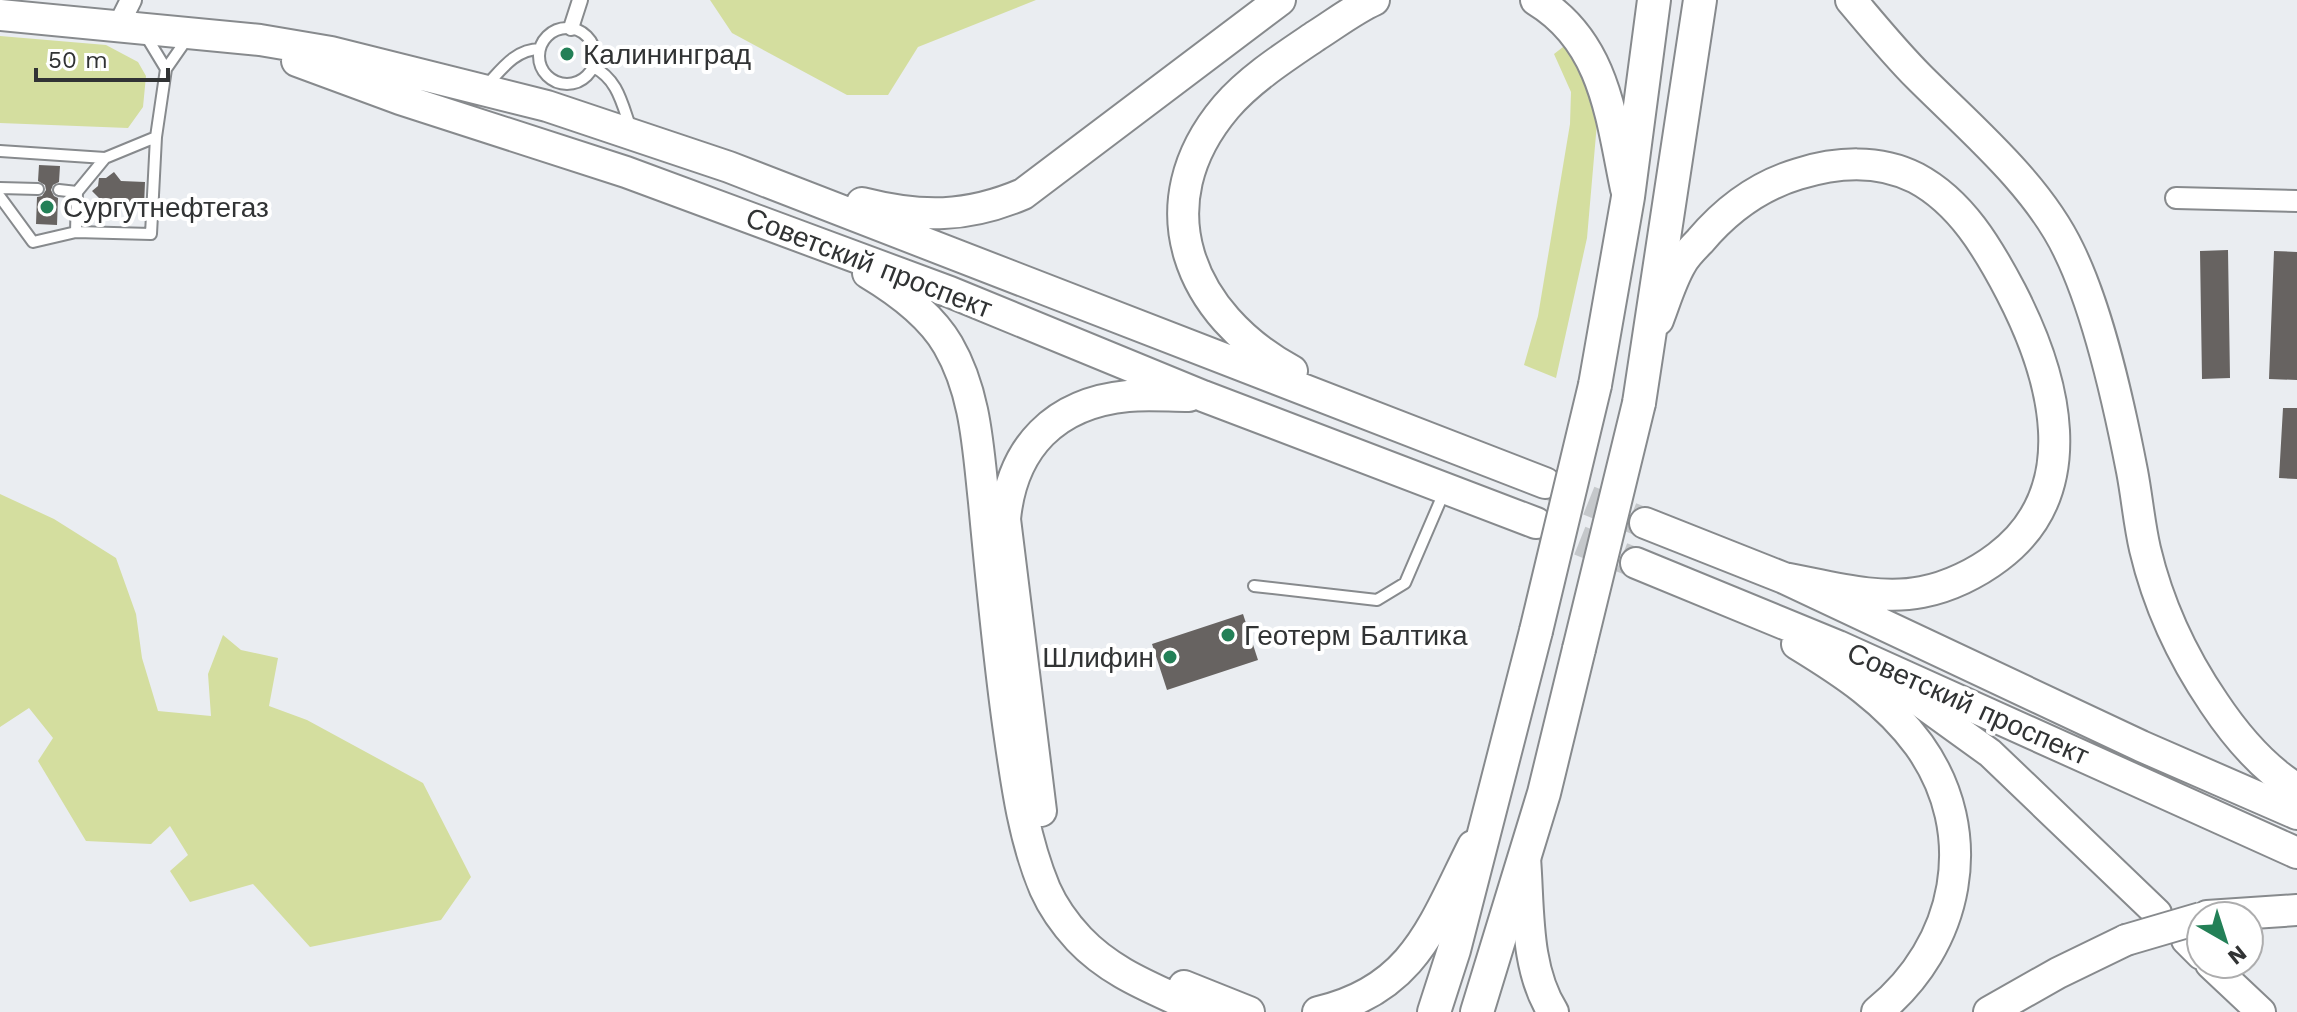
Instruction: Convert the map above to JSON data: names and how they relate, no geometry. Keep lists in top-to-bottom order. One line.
{"streets":{"main road":["Советский проспект"]},"places":["Калининград","Сургутнефтегаз","Геотерм Балтика","Шлифин"],"scale_bar":"50 m","north":"bottom right"}
